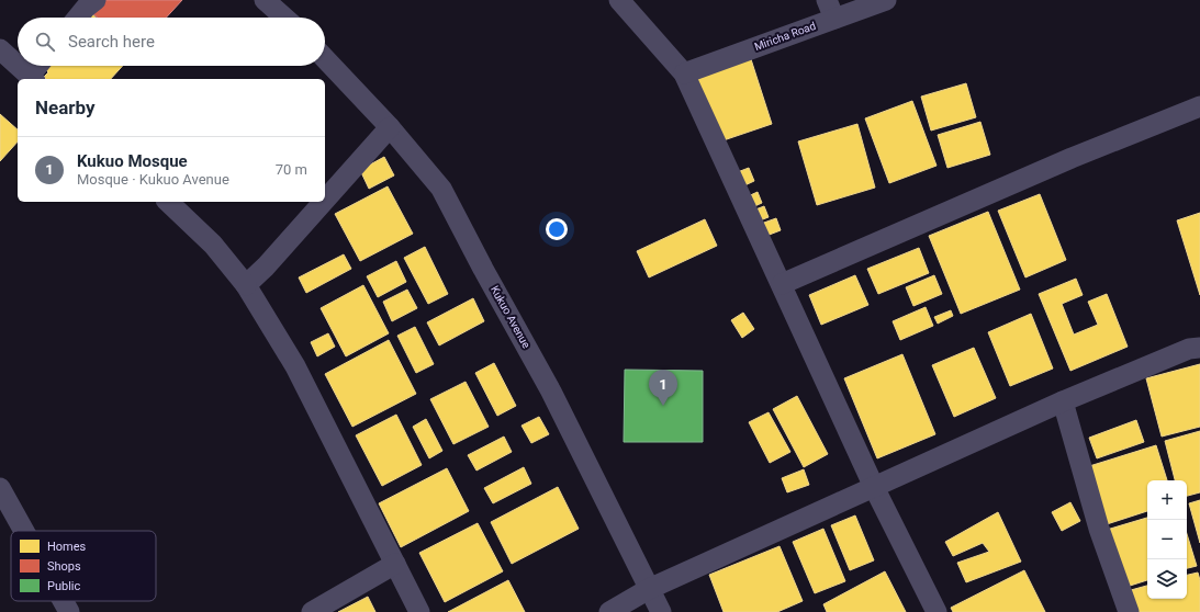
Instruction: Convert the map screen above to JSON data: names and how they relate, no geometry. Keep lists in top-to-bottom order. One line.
{"streets":{"street":["Miricha Road","Kukuo Avenue"]},"legend":["Homes","Shops","Public"],"page":{"search":"Search here","heading":"Nearby","list":[{"mark":"1","name":"Kukuo Mosque","note":"Mosque · Kukuo Avenue","value":"70 m"}],"pins":"1","map_buttons":["+","−"]}}
